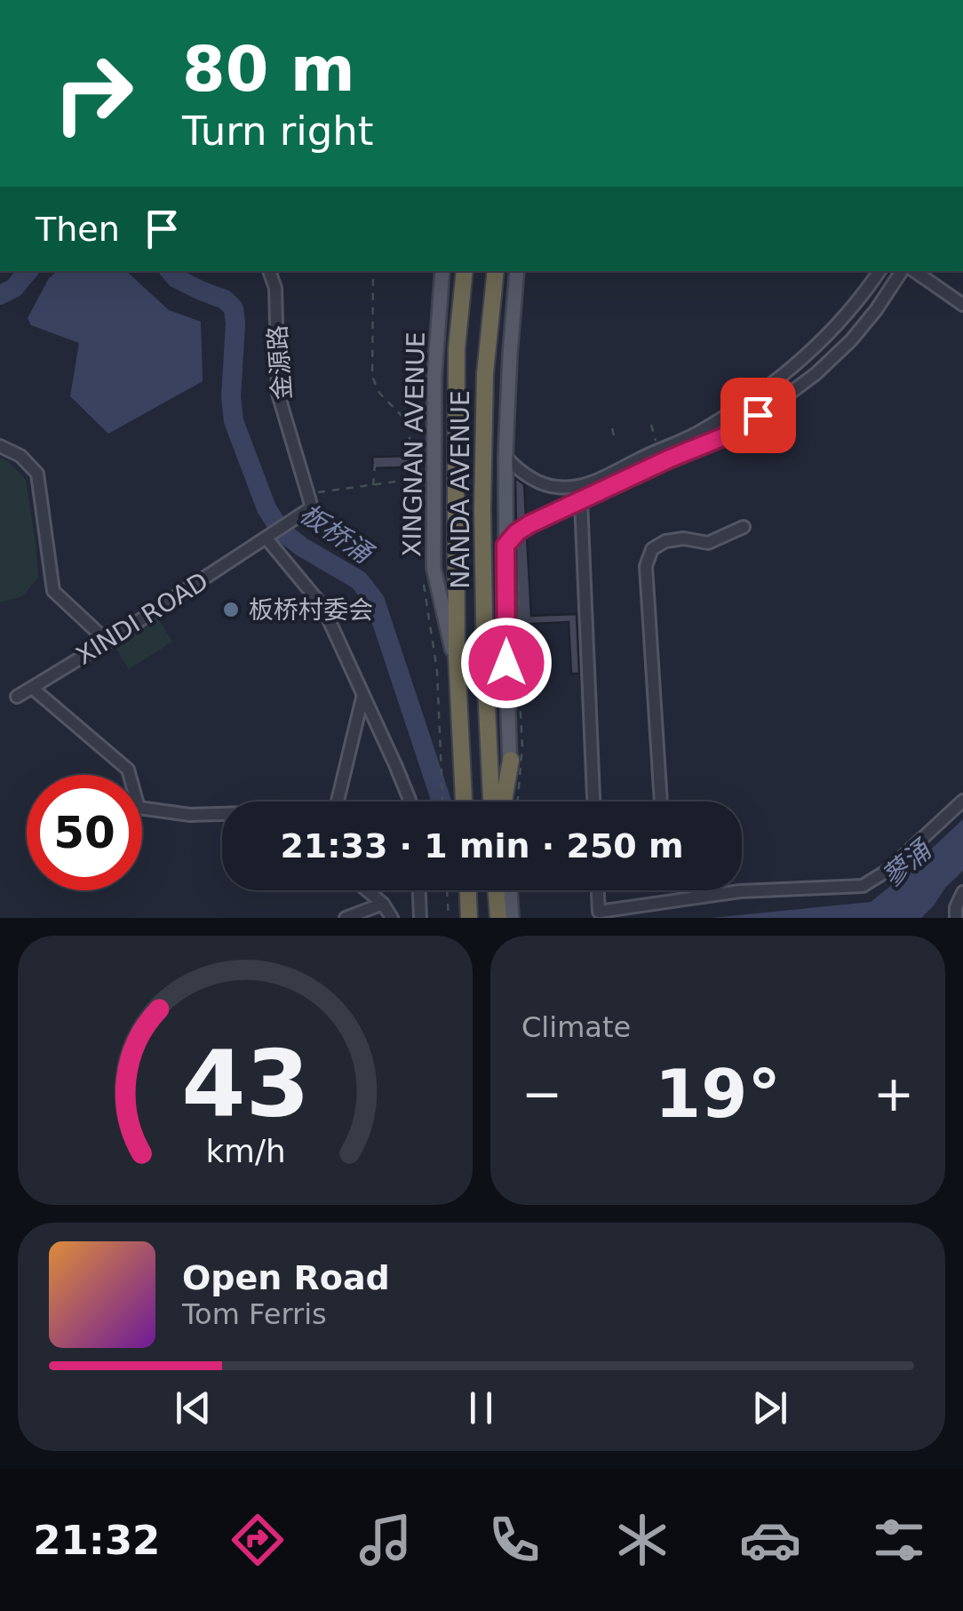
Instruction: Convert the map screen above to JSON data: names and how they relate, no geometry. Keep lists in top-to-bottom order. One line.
{"streets":{"highway":["NANDA AVENUE"],"main road":["XINGNAN AVENUE"],"street":["金源路","XINDI ROAD"]},"crossings":[["金源路","XINDI ROAD"],["XINGNAN AVENUE","NANDA AVENUE"]],"water":["板桥涌","蓼涌"],"places":["板桥村委会"],"page":{"turn":["80 m","Turn right"],"then":"Then","limit":"50","trip":"21:33 · 1 min · 250 m","tile":"Climate","heat":["−","19°","+"],"song":["Open Road","Tom Ferris"],"tabs":"21:32","gauge":["43","km/h"]}}
